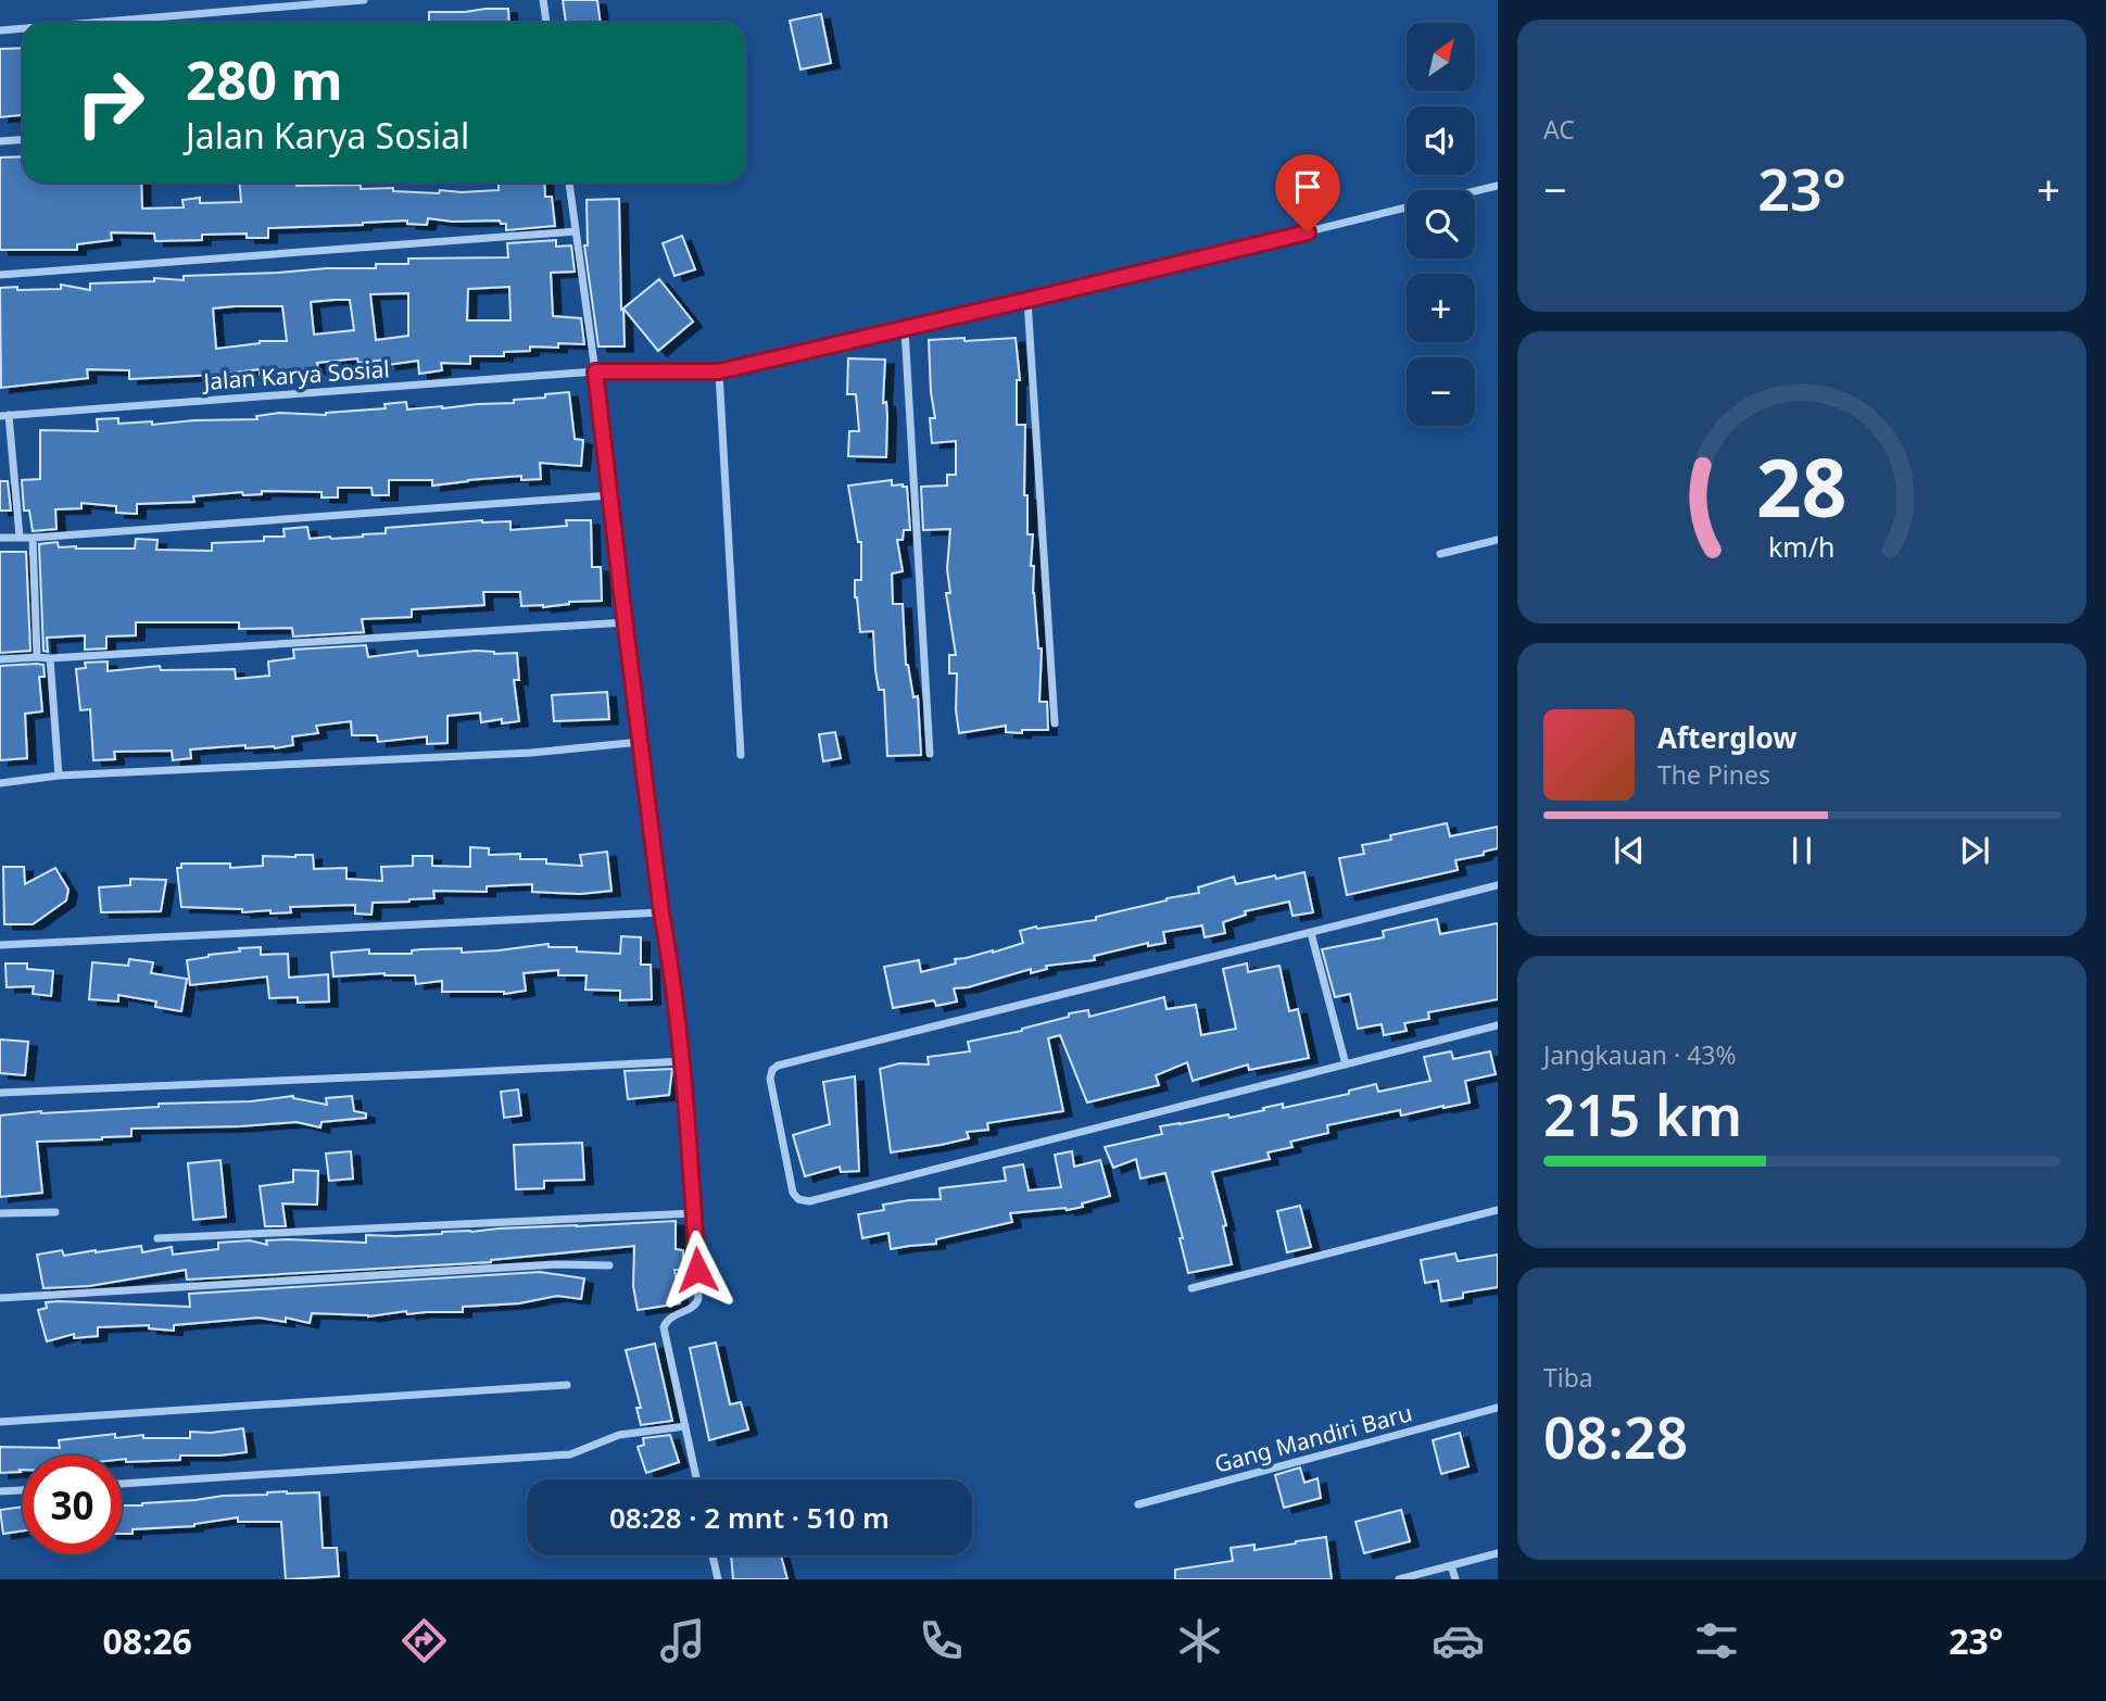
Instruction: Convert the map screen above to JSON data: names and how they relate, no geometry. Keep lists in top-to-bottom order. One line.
{"streets":{"street":["Jalan Karya Sosial","Gang Mandiri Baru"]},"north":"top right","page":{"tile":["AC",["Jangkauan · 43%","215 km"],["Tiba","08:28"]],"map_buttons":["+","−"],"turn":["280 m","Jalan Karya Sosial"],"heat":["−","23°","+"],"song":["Afterglow","The Pines"],"limit":"30","trip":"08:28 · 2 mnt · 510 m","tabs":["08:26","23°"],"gauge":["28","km/h"]}}
